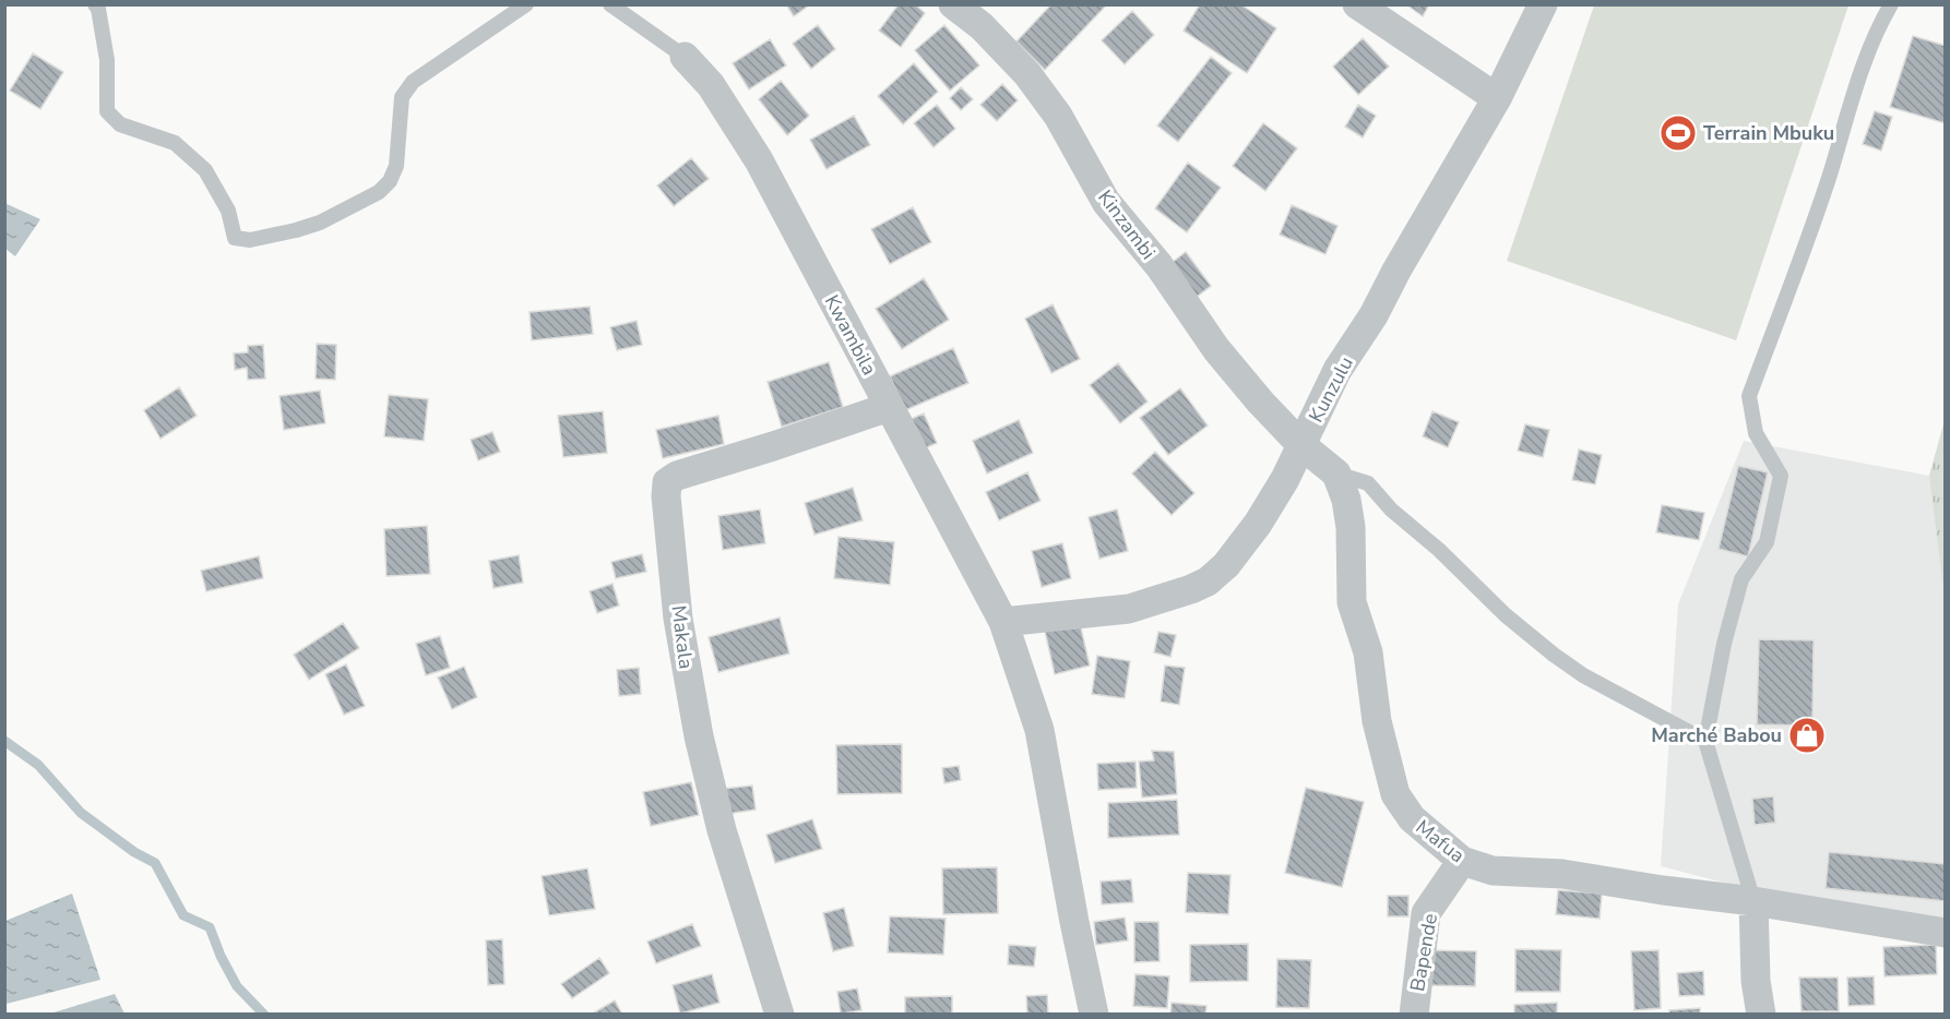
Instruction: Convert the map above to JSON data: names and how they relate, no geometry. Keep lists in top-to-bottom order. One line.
{"streets":{"street":["Kinzambi","Kwambila","Kunzulu","Makala","Mafua","Bapende"]},"crossings":[["Kinzambi","Kunzulu"],["Kwambila","Kunzulu"],["Kwambila","Makala"],["Mafua","Bapende"]],"places":{"sports":["Terrain Mbuku"],"shop":["Marché Babou"]}}
